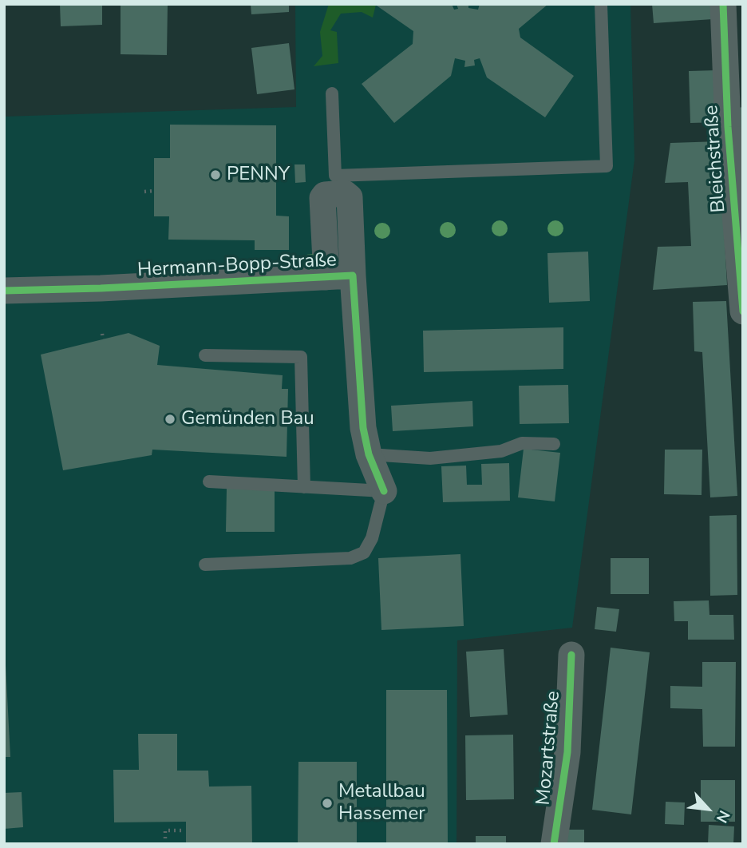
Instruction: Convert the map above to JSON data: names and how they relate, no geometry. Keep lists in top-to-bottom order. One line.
{"streets":{"street":["Bleichstraße","Hermann-Bopp-Straße","Mozartstraße"]},"places":["PENNY","Gemünden Bau","Metallbau Hassemer"],"north":"bottom right"}
